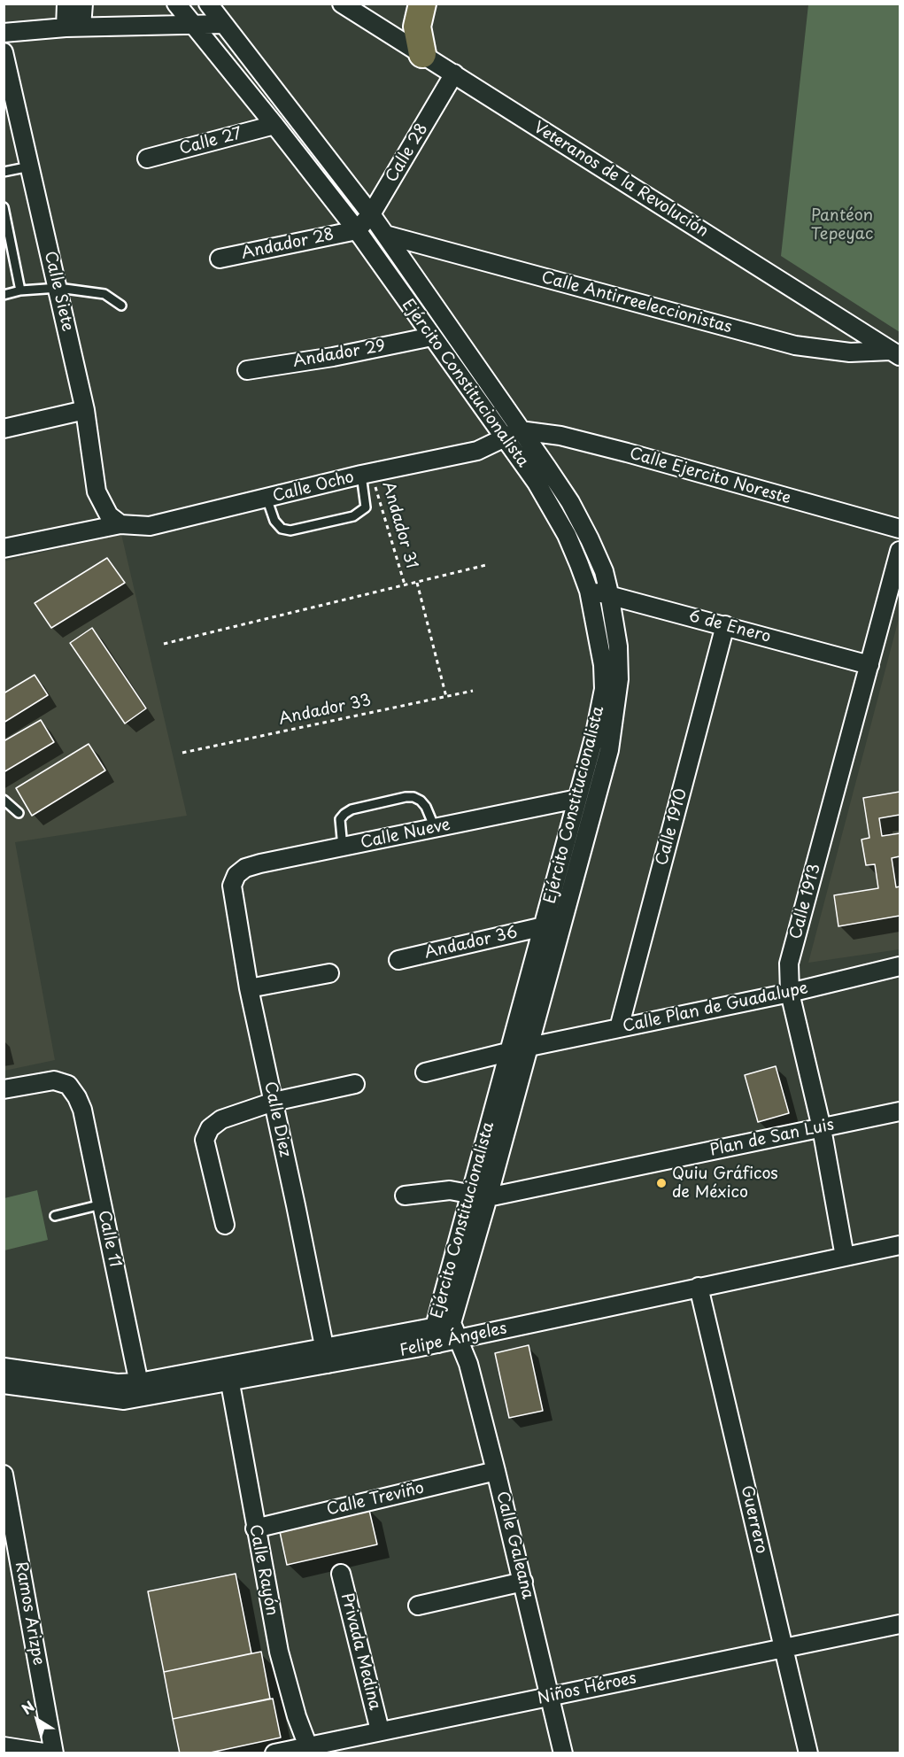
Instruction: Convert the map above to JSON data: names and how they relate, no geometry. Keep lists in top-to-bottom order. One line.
{"streets":{"street":["Calle 27","Calle 28","Veteranos de la Revolución","Andador 28","Calle Siete","Calle Antirreeleccionistas","Andador 29","Ejército Constitucionalista","Calle Ejercito Noreste","Calle Ocho","6 de Enero","Calle 1910","Calle Nueve","Calle 1913","Andador 36","Calle Plan de Guadalupe","Calle Diez","Plan de San Luis","Calle 11","Felipe Ángeles","Calle Treviño","Guerrero","Calle Galeana","Calle Rayón","Ramos Arizpe","Privada Medina","Niños Héroes"],"path":["Andador 31","Andador 33"]},"crossings":[["Calle 27","Ejército Constitucionalista"],["Calle 28","Veteranos de la Revolución"],["Calle 28","Andador 28"],["Calle 28","Ejército Constitucionalista"],["Veteranos de la Revolución","Calle Antirreeleccionistas"],["Andador 28","Ejército Constitucionalista"],["Calle Siete","Calle Ocho"],["Calle Antirreeleccionistas","Ejército Constitucionalista"],["Andador 29","Ejército Constitucionalista"],["Ejército Constitucionalista","Calle Ejercito Noreste"],["Ejército Constitucionalista","Calle Ocho"],["Ejército Constitucionalista","6 de Enero"],["Ejército Constitucionalista","Calle Nueve"],["Ejército Constitucionalista","Andador 36"],["Ejército Constitucionalista","Calle Plan de Guadalupe"],["Ejército Constitucionalista","Plan de San Luis"],["Ejército Constitucionalista","Felipe Ángeles"],["Ejército Constitucionalista","Calle Galeana"],["Calle Ejercito Noreste","Calle Ocho"],["Calle Ocho","Andador 31"],["6 de Enero","Calle 1910"],["6 de Enero","Calle 1913"],["Calle 1910","Calle Plan de Guadalupe"],["Calle Nueve","Calle Diez"],["Calle 1913","Calle Plan de Guadalupe"],["Calle 1913","Plan de San Luis"],["Calle 1913","Felipe Ángeles"],["Calle Diez","Felipe Ángeles"],["Calle 11","Felipe Ángeles"],["Felipe Ángeles","Guerrero"],["Felipe Ángeles","Calle Galeana"],["Felipe Ángeles","Calle Rayón"],["Calle Treviño","Calle Galeana"],["Calle Treviño","Calle Rayón"],["Guerrero","Niños Héroes"],["Calle Galeana","Niños Héroes"],["Calle Rayón","Niños Héroes"],["Privada Medina","Niños Héroes"]],"parks":["Pantéon Tepeyac"],"places":["Quiu Gráficos de México"],"north":"top left"}
